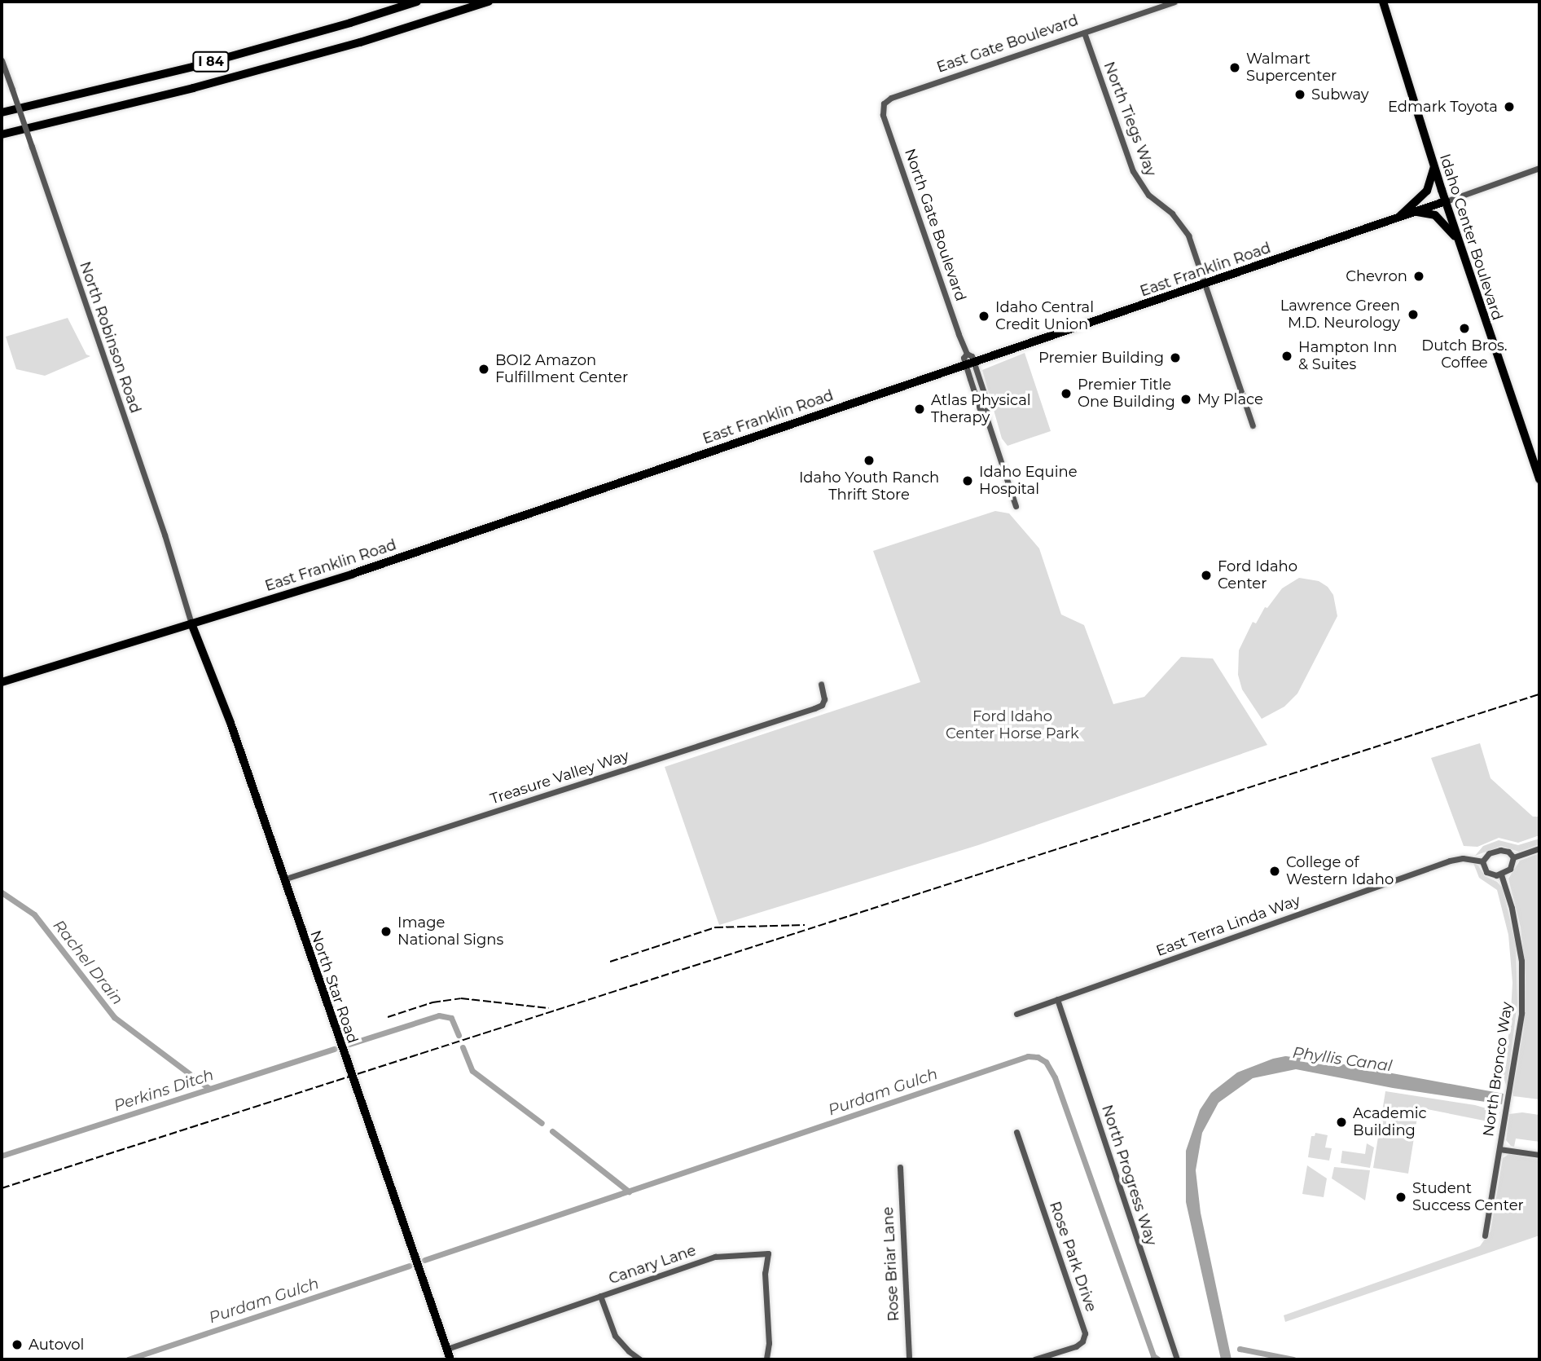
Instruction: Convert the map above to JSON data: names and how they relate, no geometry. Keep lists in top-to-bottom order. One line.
{"streets":{"highway":["I 84"],"main road":["Idaho Center Boulevard","East Franklin Road","North Star Road"],"street":["East Gate Boulevard","North Tiegs Way","North Gate Boulevard","North Robinson Road","Treasure Valley Way","East Terra Linda Way","North Bronco Way","North Progress Way","Rose Park Drive","Rose Briar Lane","Canary Lane"]},"crossings":[["East Gate Boulevard","North Tiegs Way"],["East Gate Boulevard","North Gate Boulevard"],["North Tiegs Way","East Franklin Road"],["North Gate Boulevard","East Franklin Road"],["Idaho Center Boulevard","East Franklin Road"],["East Franklin Road","North Robinson Road"],["East Franklin Road","North Star Road"],["North Robinson Road","North Star Road"],["Treasure Valley Way","North Star Road"],["East Terra Linda Way","North Bronco Way"],["East Terra Linda Way","North Progress Way"],["North Star Road","Canary Lane"]],"water":["Rachel Drain","Phyllis Canal","Perkins Ditch","Purdam Gulch"],"parks":["Ford Idaho Center Horse Park"],"places":["Walmart Supercenter","Subway","Edmark Toyota","Chevron","Lawrence Green M.D. Neurology","Idaho Central Credit Union","Dutch Bros. Coffee","Hampton Inn & Suites","Premier Building","BOI2 Amazon Fulfillment Center","Premier Title One Building","My Place","Atlas Physical Therapy","Idaho Youth Ranch Thrift Store","Idaho Equine Hospital","Ford Idaho Center","College of Western Idaho","Image National Signs","Academic Building","Student Success Center","Autovol"]}
